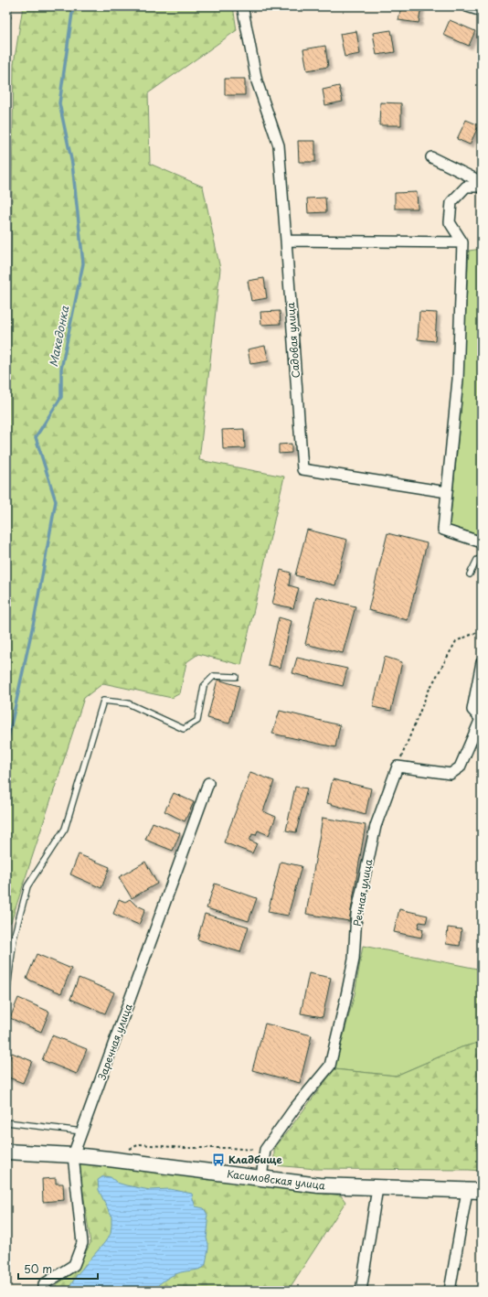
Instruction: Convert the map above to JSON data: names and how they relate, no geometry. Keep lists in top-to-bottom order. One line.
{"streets":{"main road":["Касимовская улица"],"street":["Садовая улица","Речная улица","Заречная улица"]},"crossings":[["Речная улица","Касимовская улица"],["Заречная улица","Касимовская улица"]],"water":["Македонка"],"places":{"bus stop":["Кладбище"]},"scale_bar":"50 m"}
